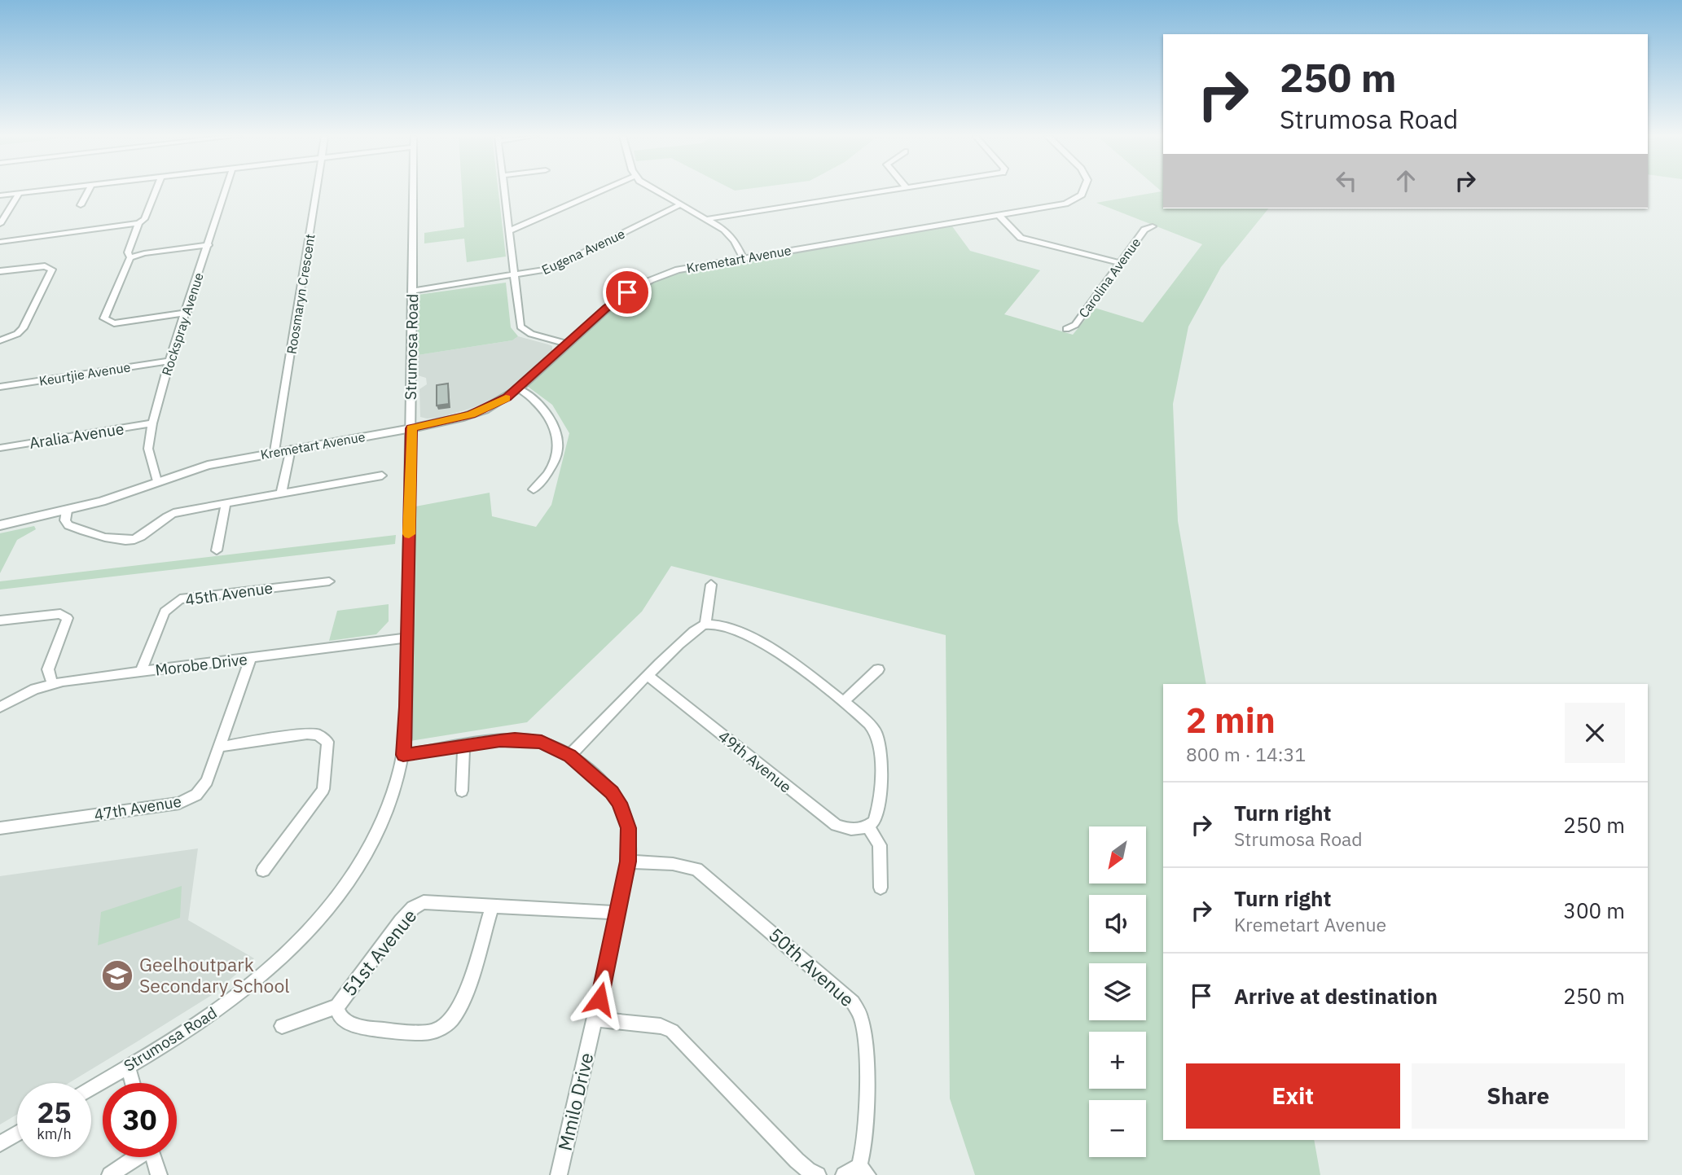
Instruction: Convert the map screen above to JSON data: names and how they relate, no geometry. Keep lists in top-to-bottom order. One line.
{"streets":{"street":["Eugena Avenue","Kremetart Avenue","Carolina Avenue","Roosmaryn Crescent","Rockspray Avenue","Strumosa Road","Keurtjie Avenue","Aralia Avenue","45th Avenue","Morobe Drive","49th Avenue","47th Avenue","51st Avenue","50th Avenue","Mmilo Drive"]},"crossings":[["Eugena Avenue","Strumosa Road"],["Kremetart Avenue","Roosmaryn Crescent"],["Kremetart Avenue","Rockspray Avenue"],["Kremetart Avenue","Strumosa Road"],["Rockspray Avenue","Keurtjie Avenue"],["Rockspray Avenue","Aralia Avenue"],["Strumosa Road","Morobe Drive"],["Strumosa Road","Mmilo Drive"],["45th Avenue","Morobe Drive"],["Morobe Drive","47th Avenue"],["51st Avenue","Mmilo Drive"],["50th Avenue","Mmilo Drive"]],"places":{"school or university":["Geelhoutpark Secondary School"]},"north":"bottom left","page":{"turn":["250 m","Strumosa Road"],"heading":["2 min","800 m · 14:31"],"list":[{"name":"Turn right","note":"Strumosa Road","value":"250 m"},{"name":"Turn right","note":"Kremetart Avenue","value":"300 m"},{"name":"Arrive at destination","value":"250 m"}],"map_buttons":["+","−"],"buttons":["Exit","Share"],"speed":"25 km/h","limit":"30"}}
